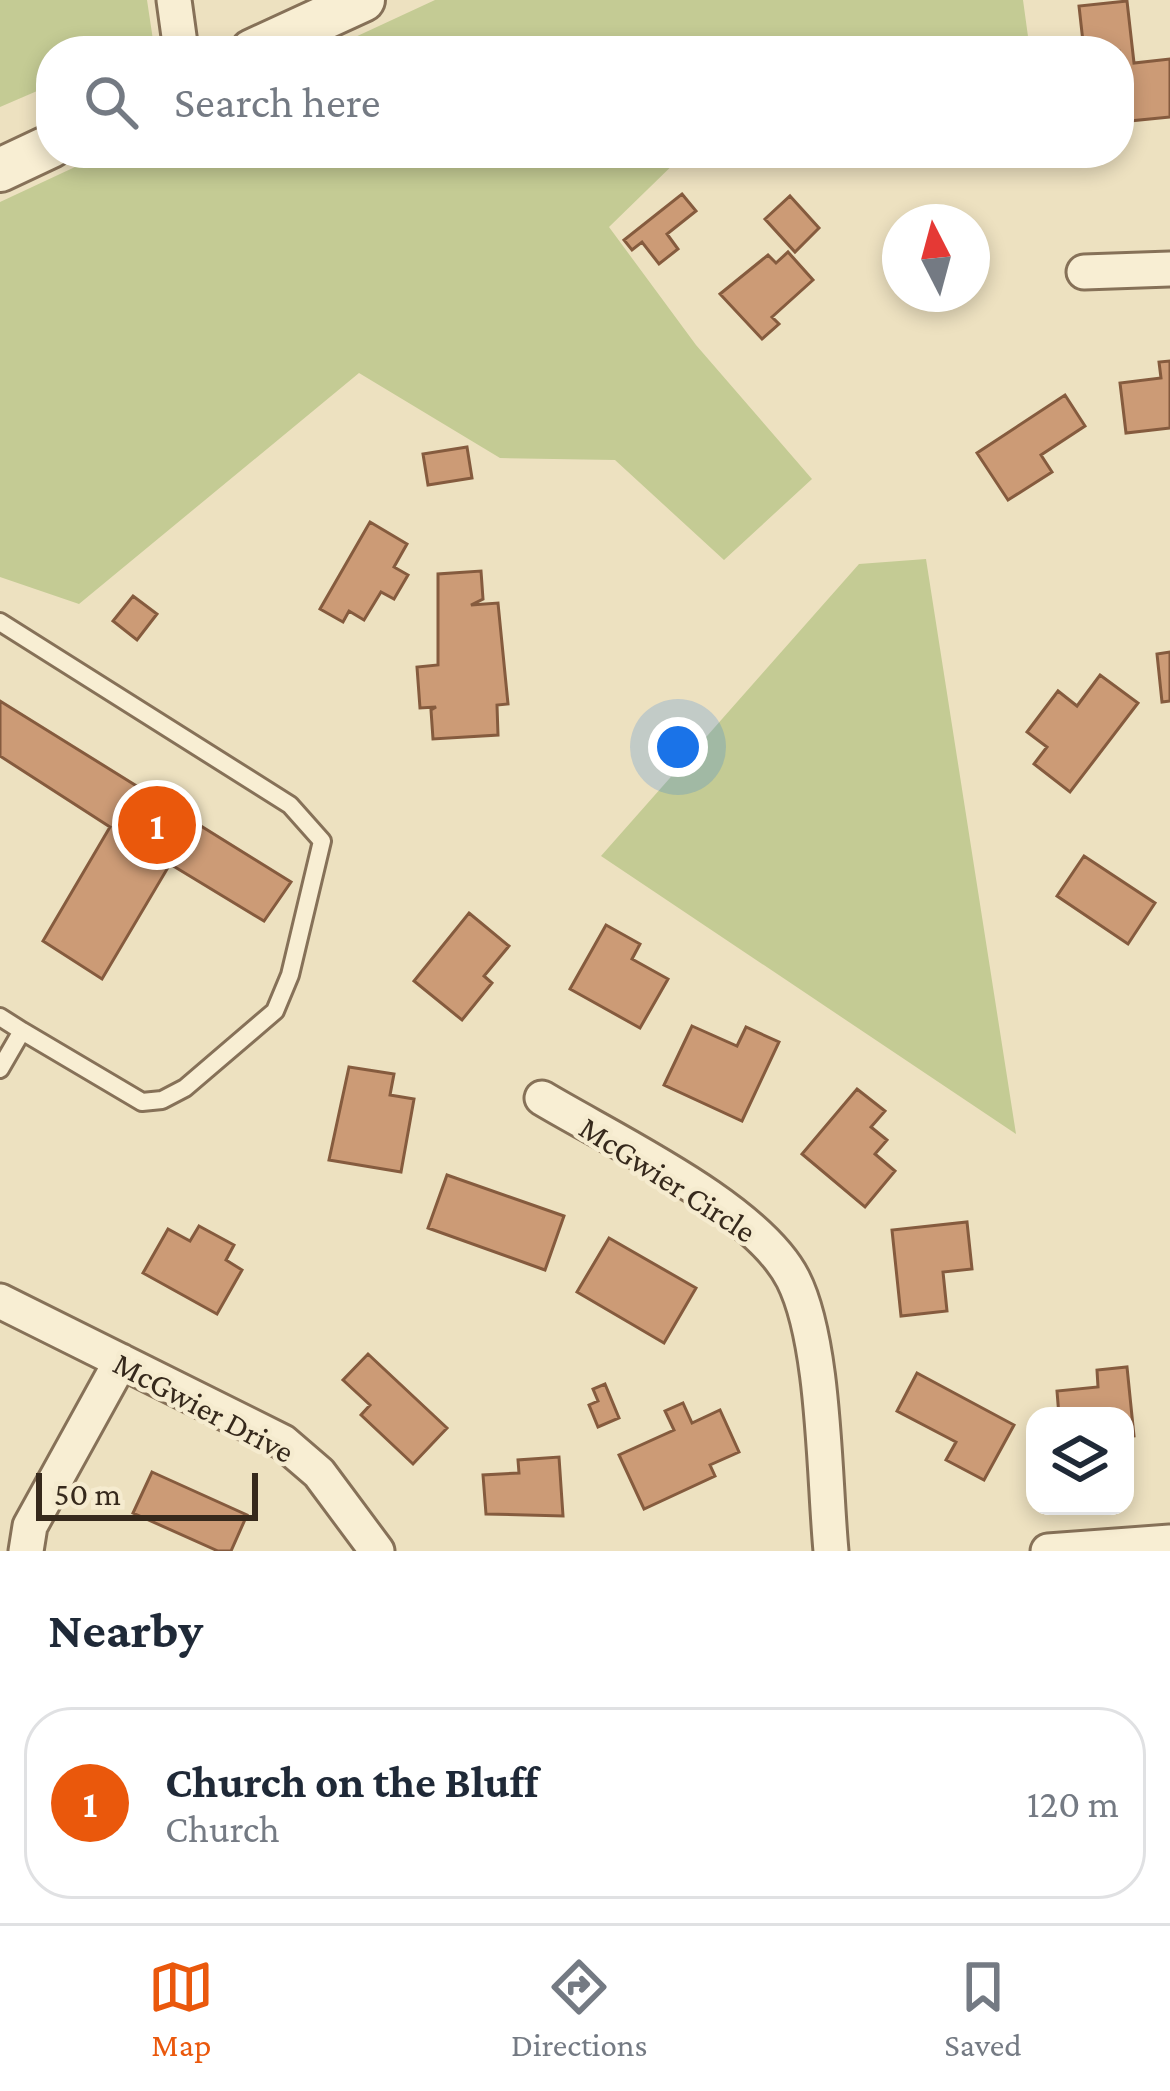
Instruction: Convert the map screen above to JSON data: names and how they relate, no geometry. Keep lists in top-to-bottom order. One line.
{"streets":{"street":["McGwier Circle","McGwier Drive"]},"scale_bar":"50 m","north":"top","page":{"search":"Search here","pins":"1","scale":"50 m","heading":"Nearby","list":[{"mark":"1","name":"Church on the Bluff","note":"Church","value":"120 m"}],"nav":["Map","Directions","Saved"]}}
